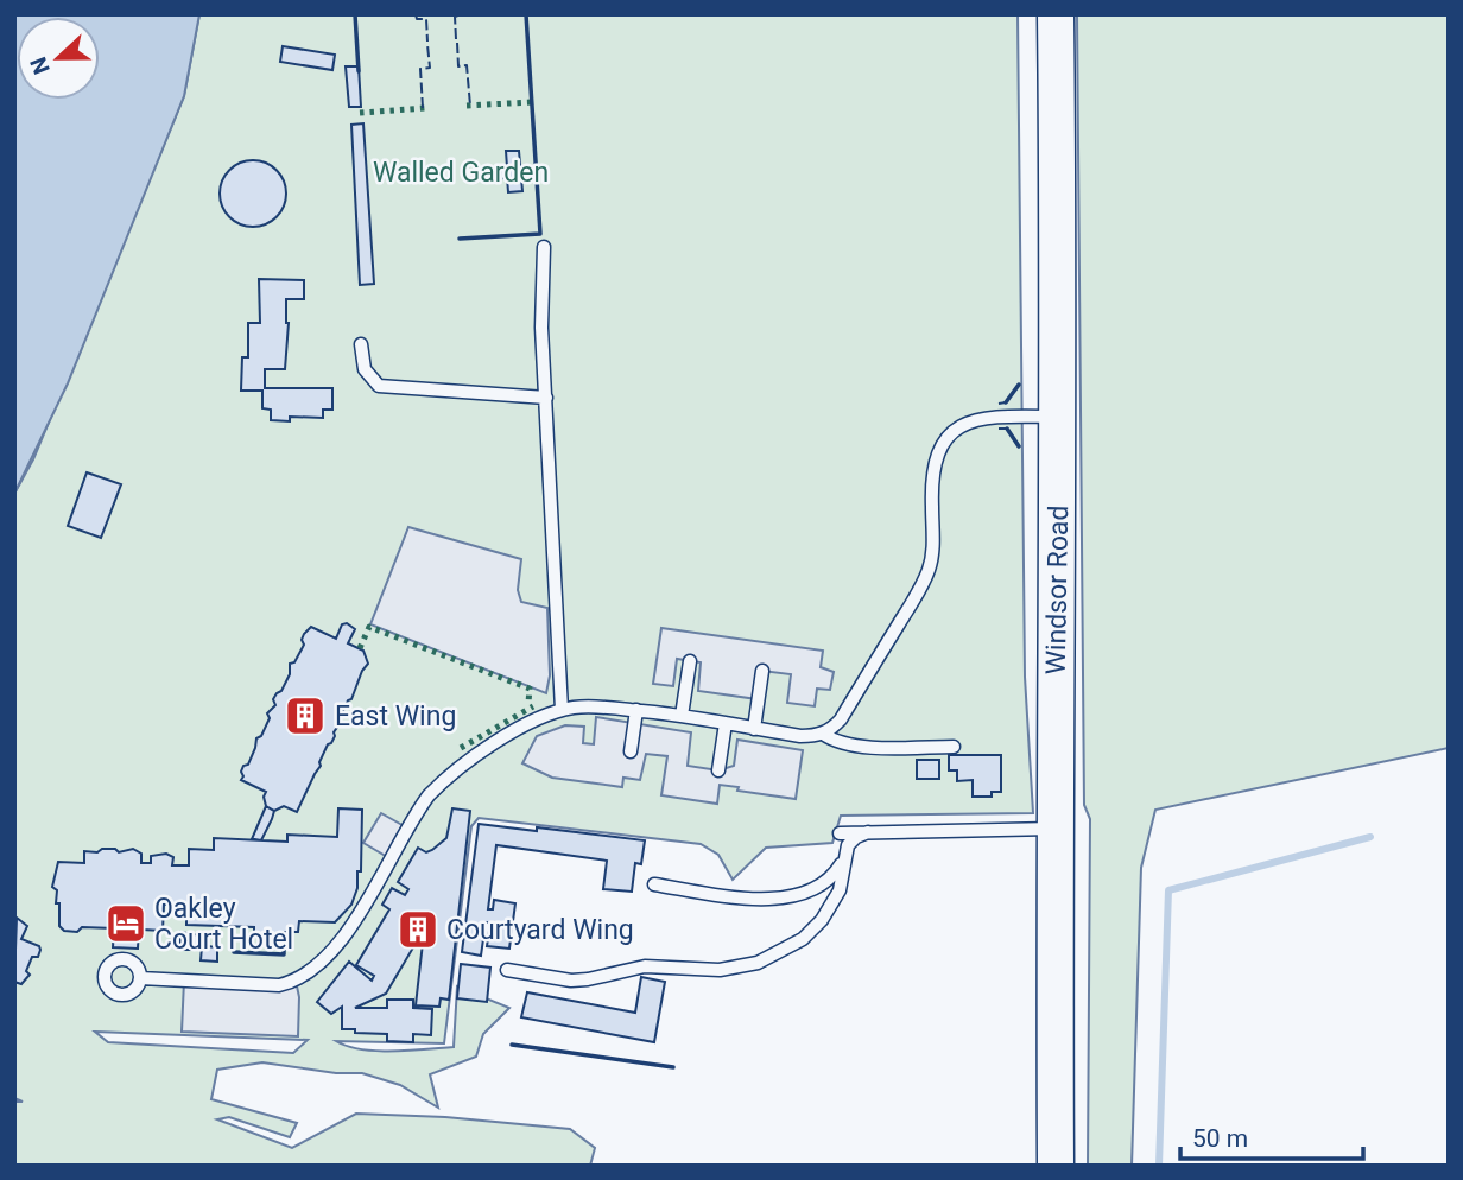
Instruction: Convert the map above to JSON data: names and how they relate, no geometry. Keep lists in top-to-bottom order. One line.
{"streets":{"main road":["Windsor Road"]},"parks":["Walled Garden"],"places":{"building":["East Wing","Courtyard Wing"],"hotel":["Oakley Court Hotel"]},"scale_bar":"50 m","north":"left"}
